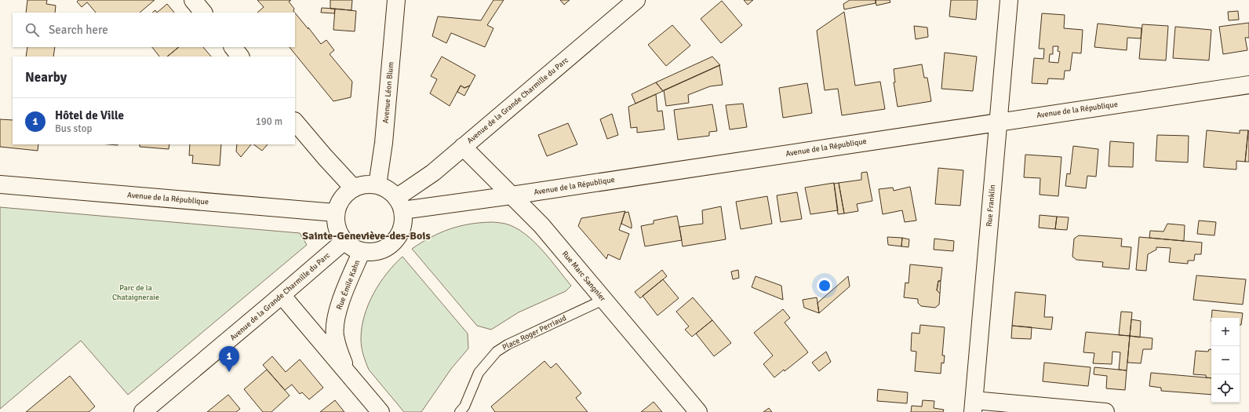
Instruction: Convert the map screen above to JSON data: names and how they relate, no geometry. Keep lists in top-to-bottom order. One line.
{"streets":{"street":["Avenue Léon Blum","Avenue de la Grande Charmille du Parc","Avenue de la République","Rue Franklin","Rue Marc Sangnier","Rue Émile Kahn"],"lane":["Place Roger Perriaud"]},"crossings":[["Avenue Léon Blum","Avenue de la Grande Charmille du Parc"],["Avenue Léon Blum","Avenue de la République"],["Avenue Léon Blum","Rue Émile Kahn"],["Avenue de la Grande Charmille du Parc","Avenue de la République"],["Avenue de la Grande Charmille du Parc","Rue Marc Sangnier"],["Avenue de la Grande Charmille du Parc","Rue Émile Kahn"],["Avenue de la République","Rue Franklin"],["Avenue de la République","Rue Marc Sangnier"],["Avenue de la République","Rue Émile Kahn"],["Rue Marc Sangnier","Place Roger Perriaud"]],"districts":["Sainte-Geneviève-des-Bois"],"parks":["Parc de la Chataigneraie"],"page":{"search":"Search here","heading":"Nearby","list":[{"mark":"1","name":"Hôtel de Ville","note":"Bus stop","value":"190 m"}],"map_buttons":["+","−"],"pins":"1"}}
